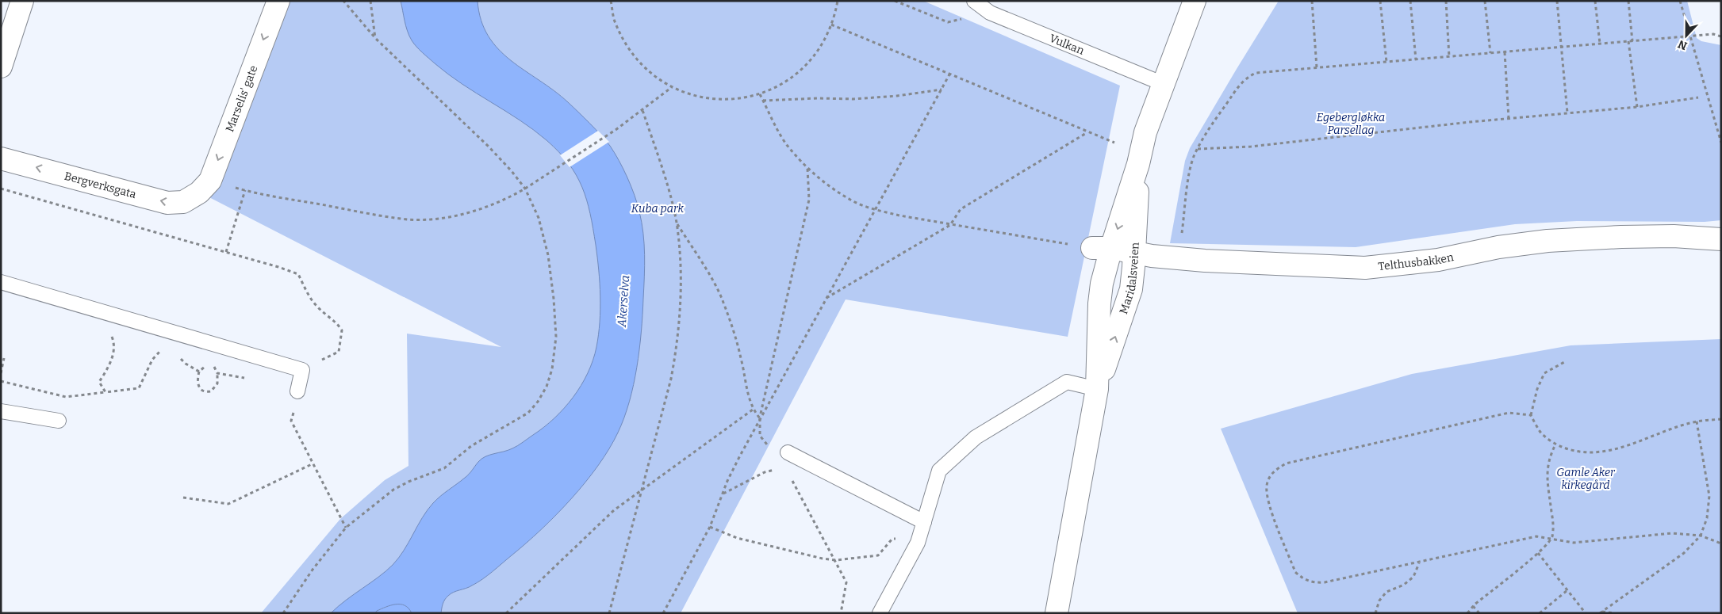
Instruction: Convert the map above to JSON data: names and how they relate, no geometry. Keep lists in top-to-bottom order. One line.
{"streets":{"street":["Marselis' gate","Bergverksgata","Telthusbakken","Maridalsveien"],"lane":["Vulkan"]},"crossings":[["Vulkan","Maridalsveien"],["Marselis' gate","Bergverksgata"],["Telthusbakken","Maridalsveien"]],"one_way":["Marselis' gate","Bergverksgata"],"water":["Akerselva"],"parks":["Egebergløkka Parsellag","Kuba park","Gamle Aker kirkegård"],"north":"bottom"}
